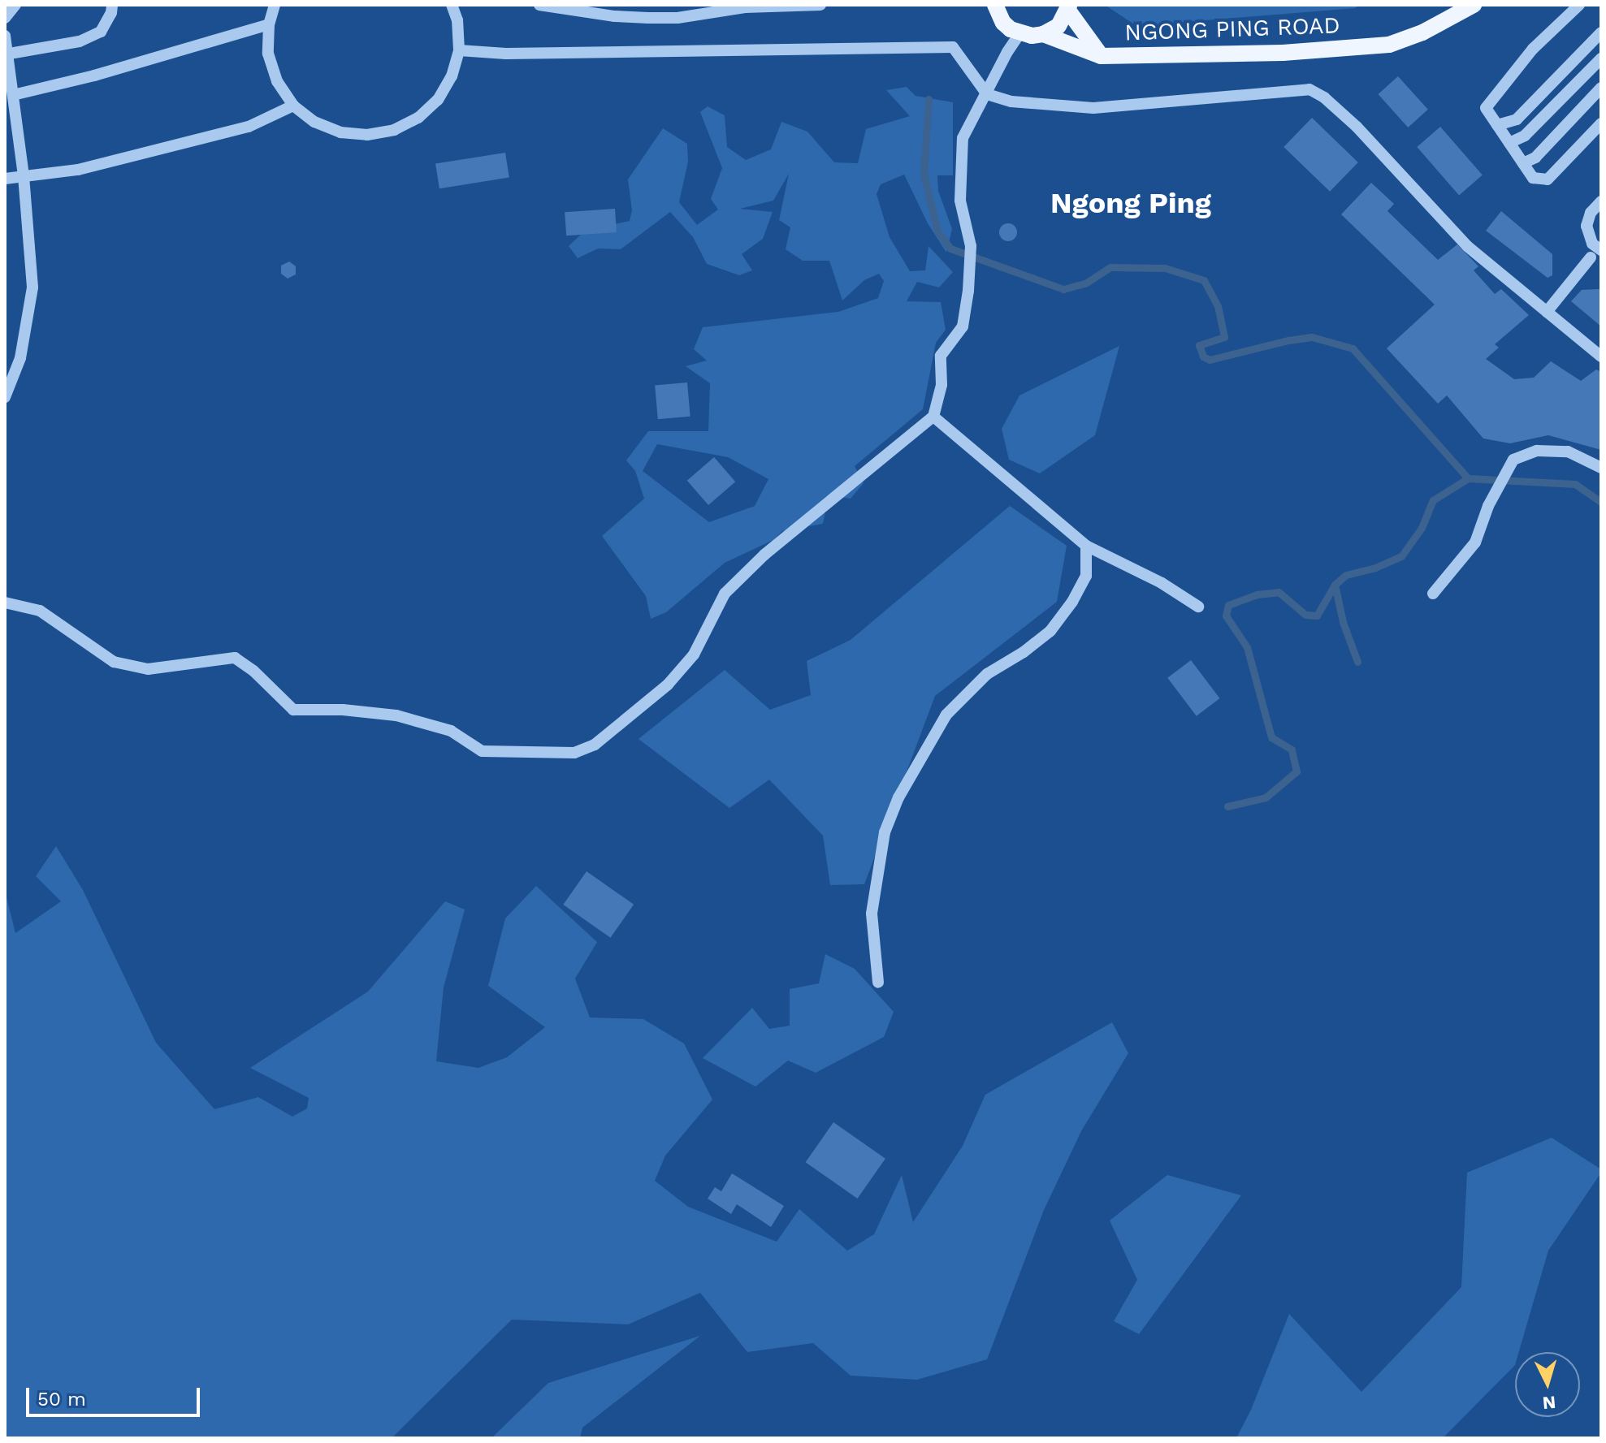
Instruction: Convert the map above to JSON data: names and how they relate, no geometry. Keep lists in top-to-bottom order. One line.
{"streets":{"main road":["NGONG PING ROAD"]},"districts":["Ngong Ping"],"scale_bar":"50 m","north":"bottom"}
